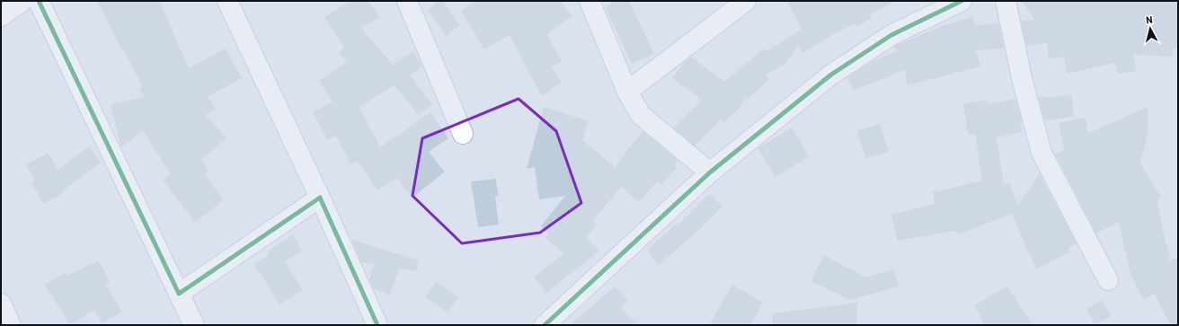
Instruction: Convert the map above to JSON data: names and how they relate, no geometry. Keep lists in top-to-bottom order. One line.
{"north":"top"}
